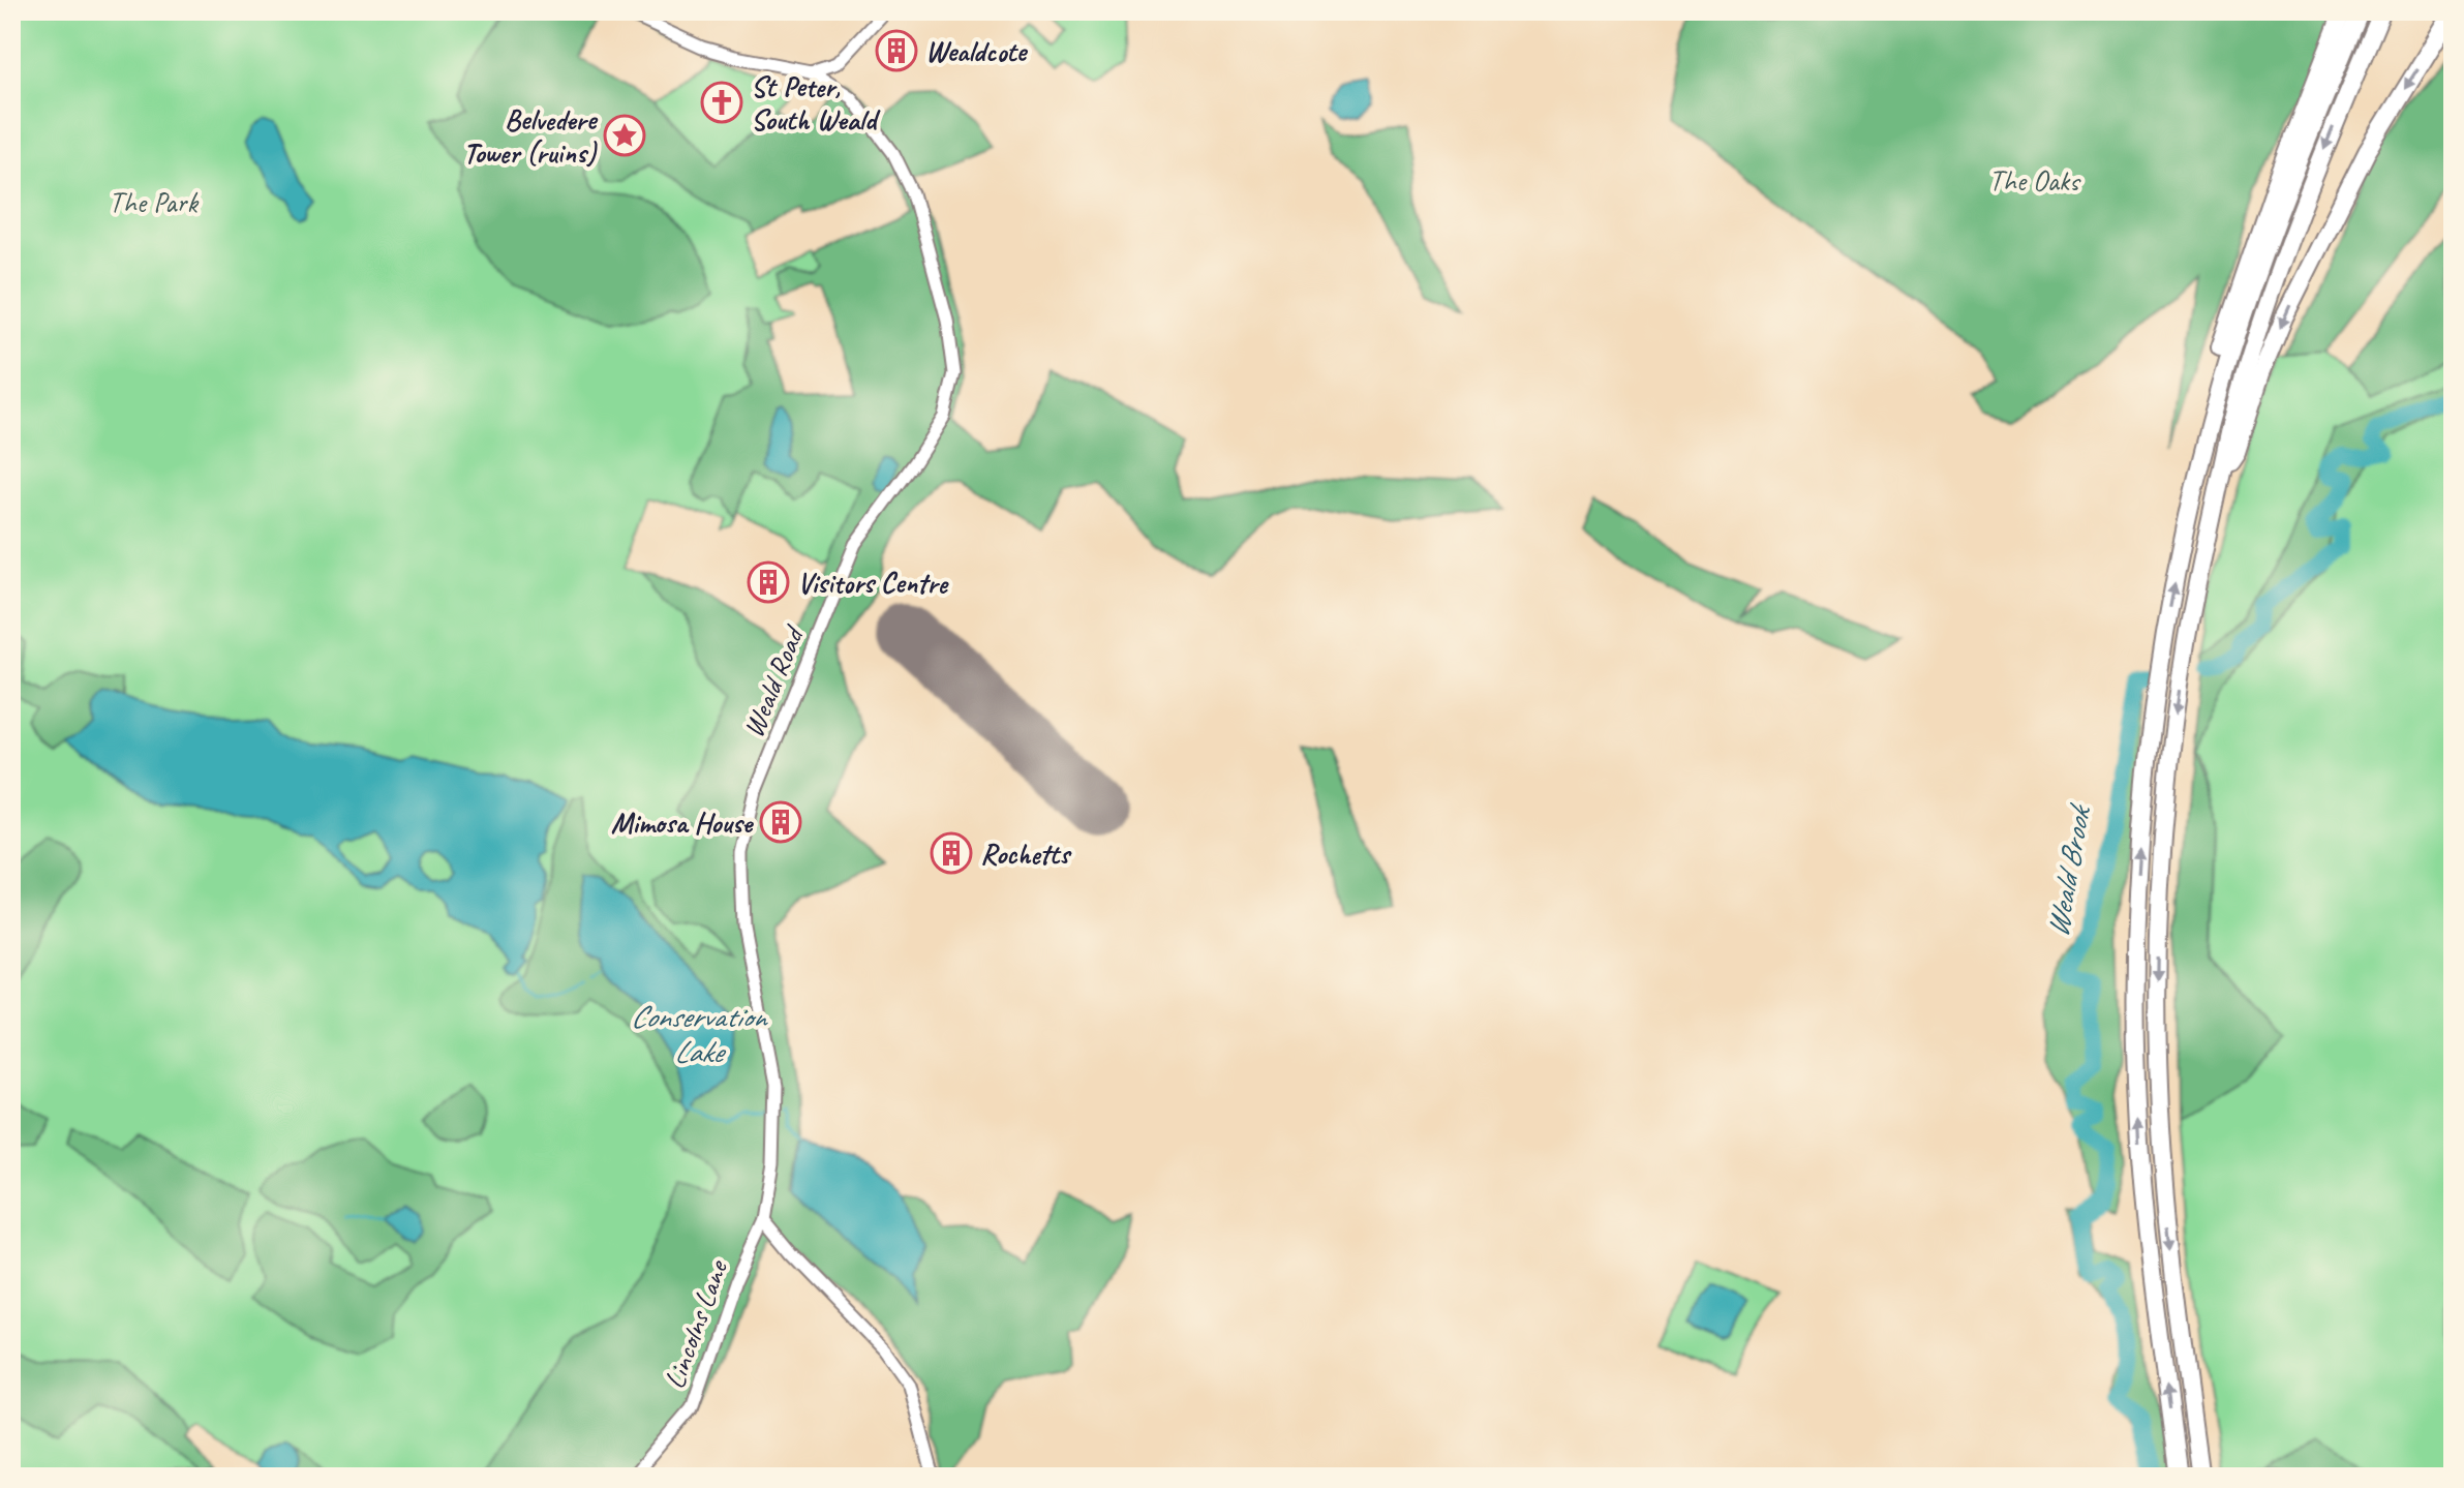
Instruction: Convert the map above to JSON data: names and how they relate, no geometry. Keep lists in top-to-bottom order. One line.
{"streets":{"street":["Weald Road","Lincolns Lane"]},"crossings":[["Weald Road","Lincolns Lane"]],"water":["Weald Brook","Conservation Lake"],"parks":["The Oaks","The Park"],"places":{"building":["Wealdcote","Visitors Centre","Mimosa House","Rochetts"],"church":["St Peter, South Weald"],"place":["Belvedere Tower (ruins)"]}}
